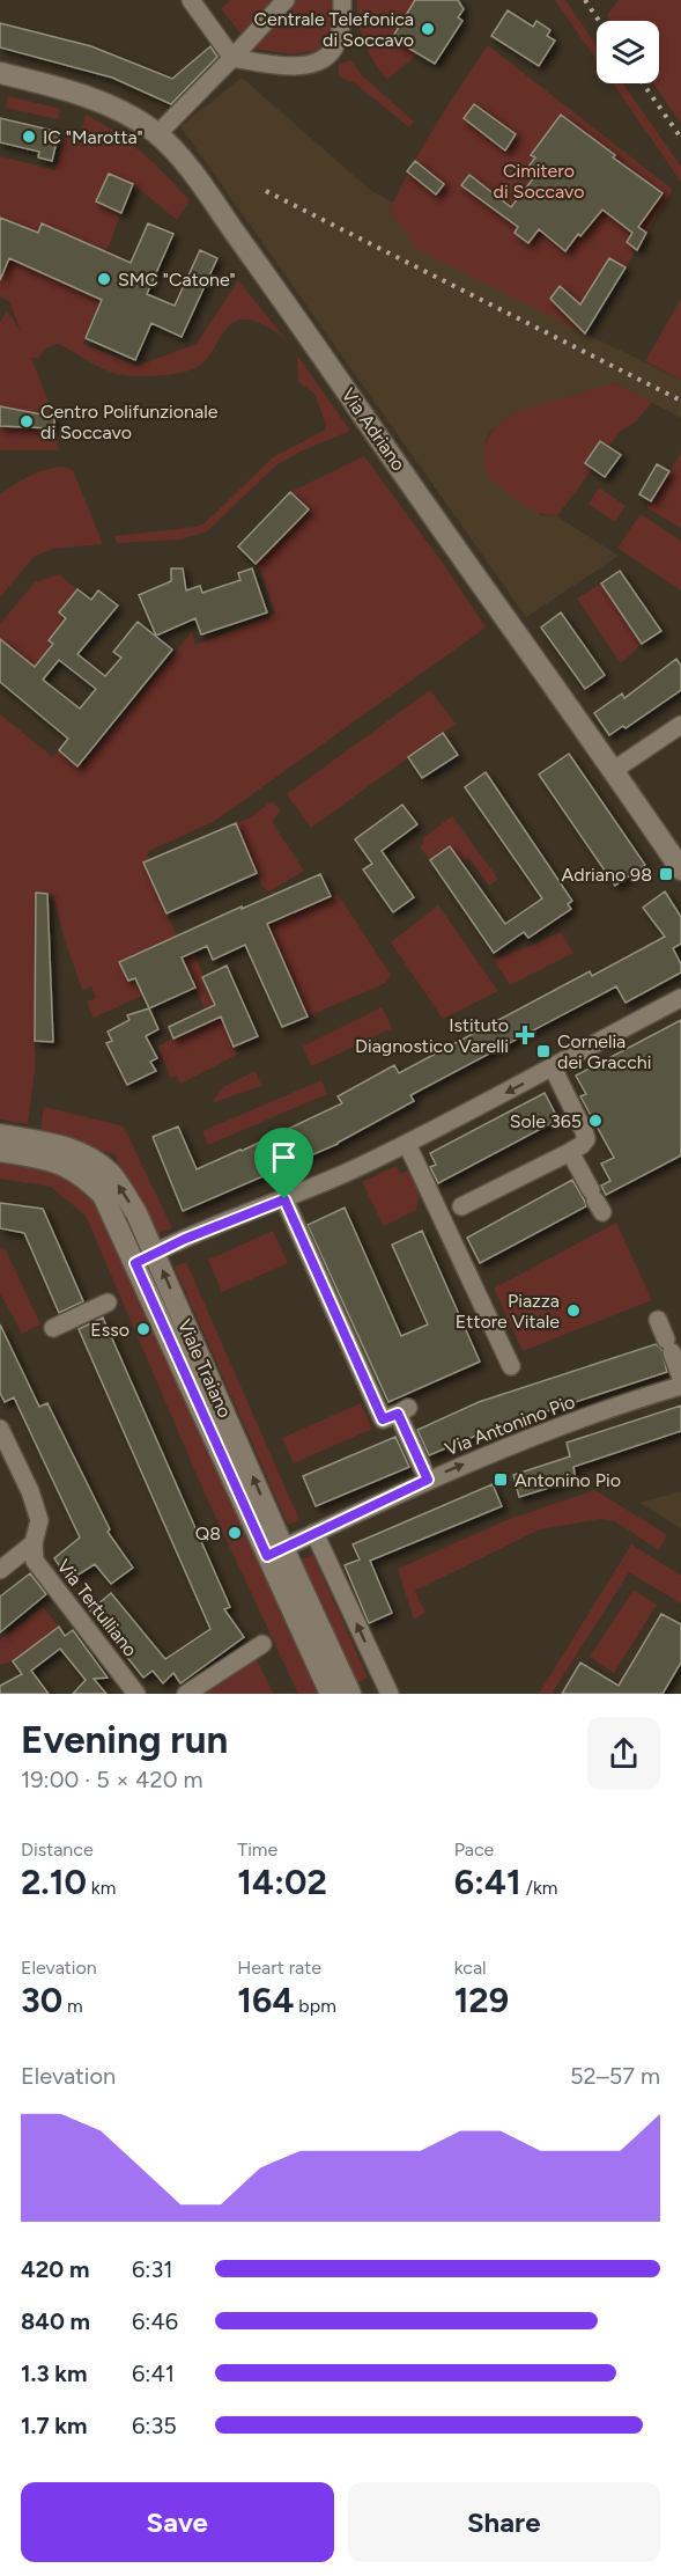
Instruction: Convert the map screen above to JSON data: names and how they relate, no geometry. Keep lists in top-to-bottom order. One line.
{"streets":{"main road":["Via Adriano","Viale Traiano"],"street":["Via Antonino Pio","Via Tertulliano"]},"crossings":[["Viale Traiano","Via Antonino Pio"]],"one_way":["Via Antonino Pio"],"parks":["Cimitero di Soccavo"],"places":{"other":["Centrale Telefonica di Soccavo","IC \"Marotta\"","SMC \"Catone\"","Centro Polifunzionale di Soccavo","Sole 365","Piazza Ettore Vitale","Esso","Q8"],"transit":["Adriano 98","Cornelia dei Gracchi","Antonino Pio"],"health":["Istituto Diagnostico Varelli"]},"page":{"heading":["Evening run","19:00 · 5 × 420 m"],"stats":[["Distance","2.10 km"],["Time","14:02"],["Pace","6:41 /km"],["Elevation","30 m"],["Heart rate","164 bpm"],["kcal","129"]],"chart":["Elevation","52–57 m"],"list":[{"name":"420 m","note":"6:31"},{"name":"840 m","note":"6:46"},{"name":"1.3 km","note":"6:41"},{"name":"1.7 km","note":"6:35"}],"buttons":["Save","Share"]}}
